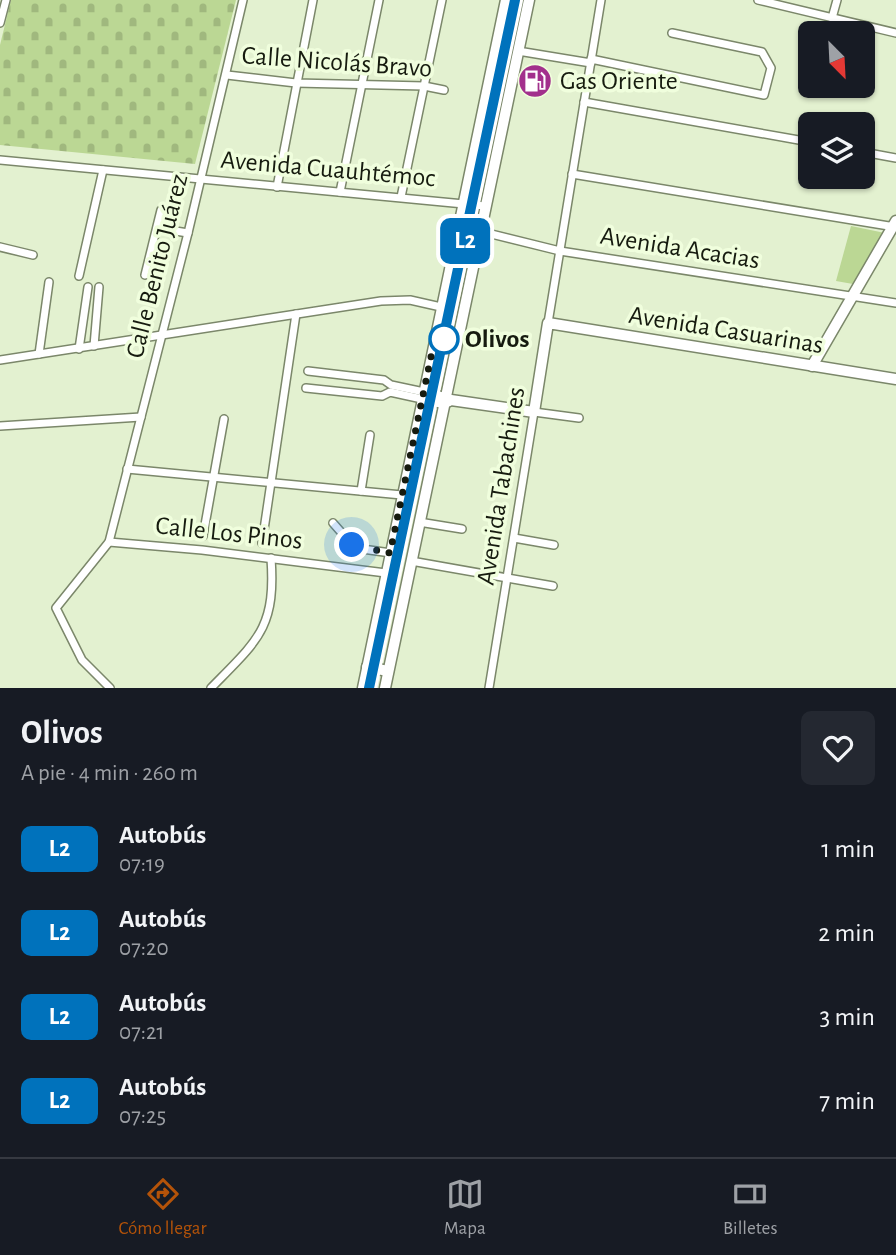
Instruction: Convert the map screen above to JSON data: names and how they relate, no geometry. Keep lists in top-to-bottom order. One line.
{"streets":{"main road":["Avenida Casuarinas","Avenida Tabachines"],"street":["Calle Nicolás Bravo","Avenida Cuauhtémoc","Avenida Acacias","Calle Benito Juárez","Calle Los Pinos"]},"crossings":[["Calle Nicolás Bravo","Calle Benito Juárez"],["Avenida Cuauhtémoc","Calle Benito Juárez"],["Avenida Acacias","Avenida Tabachines"],["Calle Benito Juárez","Calle Los Pinos"],["Avenida Casuarinas","Avenida Tabachines"]],"places":{"fuel station":["Gas Oriente"],"other":["Olivos"]},"lines":["bus line L2"],"north":"bottom right","page":{"on_map":"L2","heading":["Olivos","A pie · 4 min · 260 m"],"list":[{"mark":"L2","name":"Autobús","note":"07:19","value":"1 min"},{"mark":"L2","name":"Autobús","note":"07:20","value":"2 min"},{"mark":"L2","name":"Autobús","note":"07:21","value":"3 min"},{"mark":"L2","name":"Autobús","note":"07:25","value":"7 min"}],"tabs":["Cómo llegar","Mapa","Billetes"]}}
